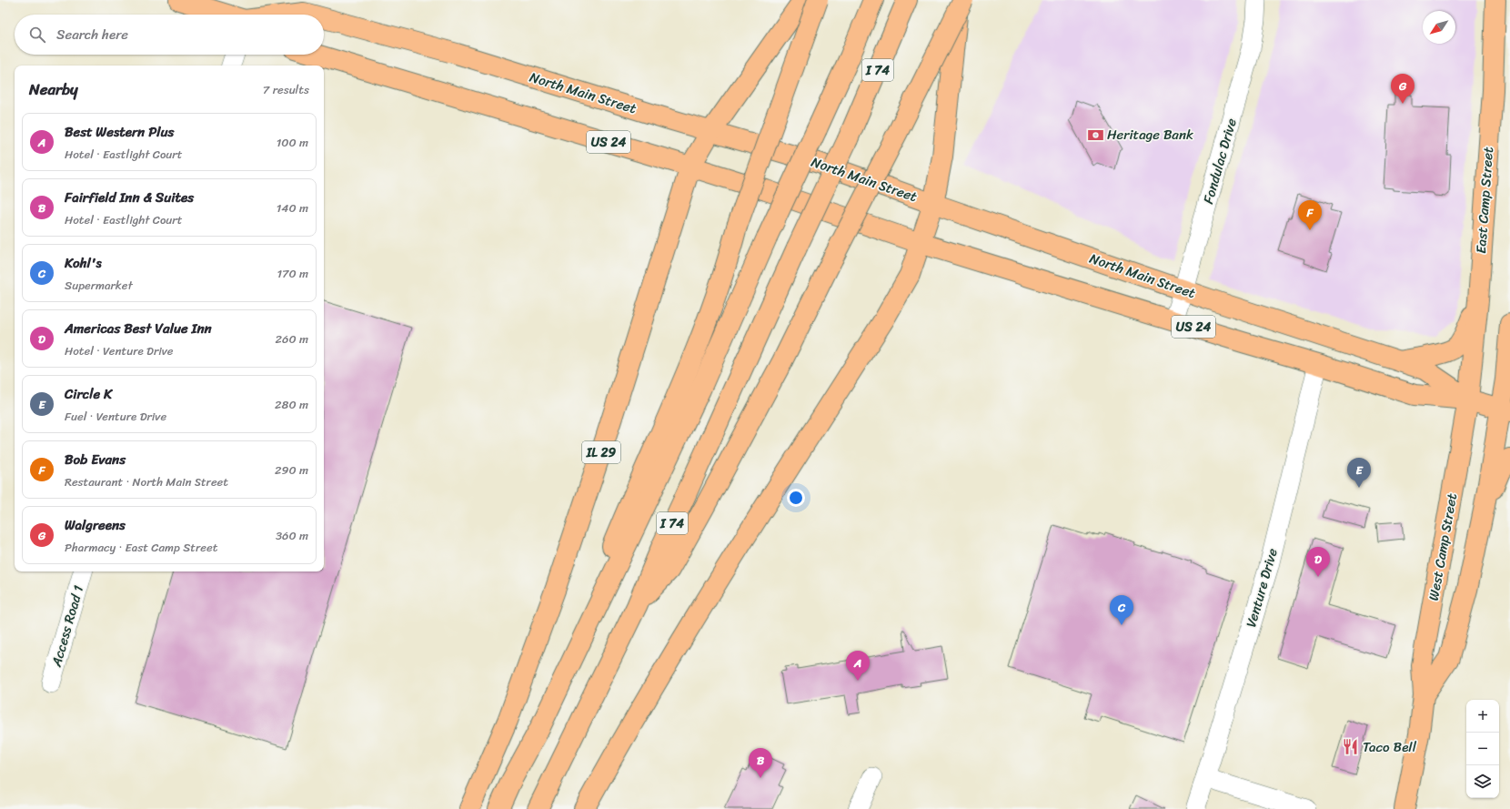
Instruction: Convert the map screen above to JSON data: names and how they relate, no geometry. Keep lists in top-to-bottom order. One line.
{"streets":{"main road":["I 74","North Main Street","US 24","East Camp Street","IL 29","West Camp Street"],"street":["Fondulac Drive","Venture Drive","Access Road 1"]},"crossings":[["North Main Street","Fondulac Drive"],["North Main Street","East Camp Street"],["North Main Street","IL 29"],["North Main Street","West Camp Street"],["North Main Street","Venture Drive"],["East Camp Street","West Camp Street"]],"places":{"bank":["Heritage Bank"],"restaurant":["Taco Bell"]},"north":"bottom left","page":{"search":"Search here","heading":["Nearby","7 results"],"pins":["G","F","E","D","C","A","B"],"list":[{"mark":"A","name":"Best Western Plus","note":"Hotel · Eastlight Court","value":"100 m"},{"mark":"B","name":"Fairfield Inn & Suites","note":"Hotel · Eastlight Court","value":"140 m"},{"mark":"C","name":"Kohl's","note":"Supermarket","value":"170 m"},{"mark":"D","name":"Americas Best Value Inn","note":"Hotel · Venture Drive","value":"260 m"},{"mark":"E","name":"Circle K","note":"Fuel · Venture Drive","value":"280 m"},{"mark":"F","name":"Bob Evans","note":"Restaurant · North Main Street","value":"290 m"},{"mark":"G","name":"Walgreens","note":"Pharmacy · East Camp Street","value":"360 m"}],"map_buttons":["+","−"]}}
